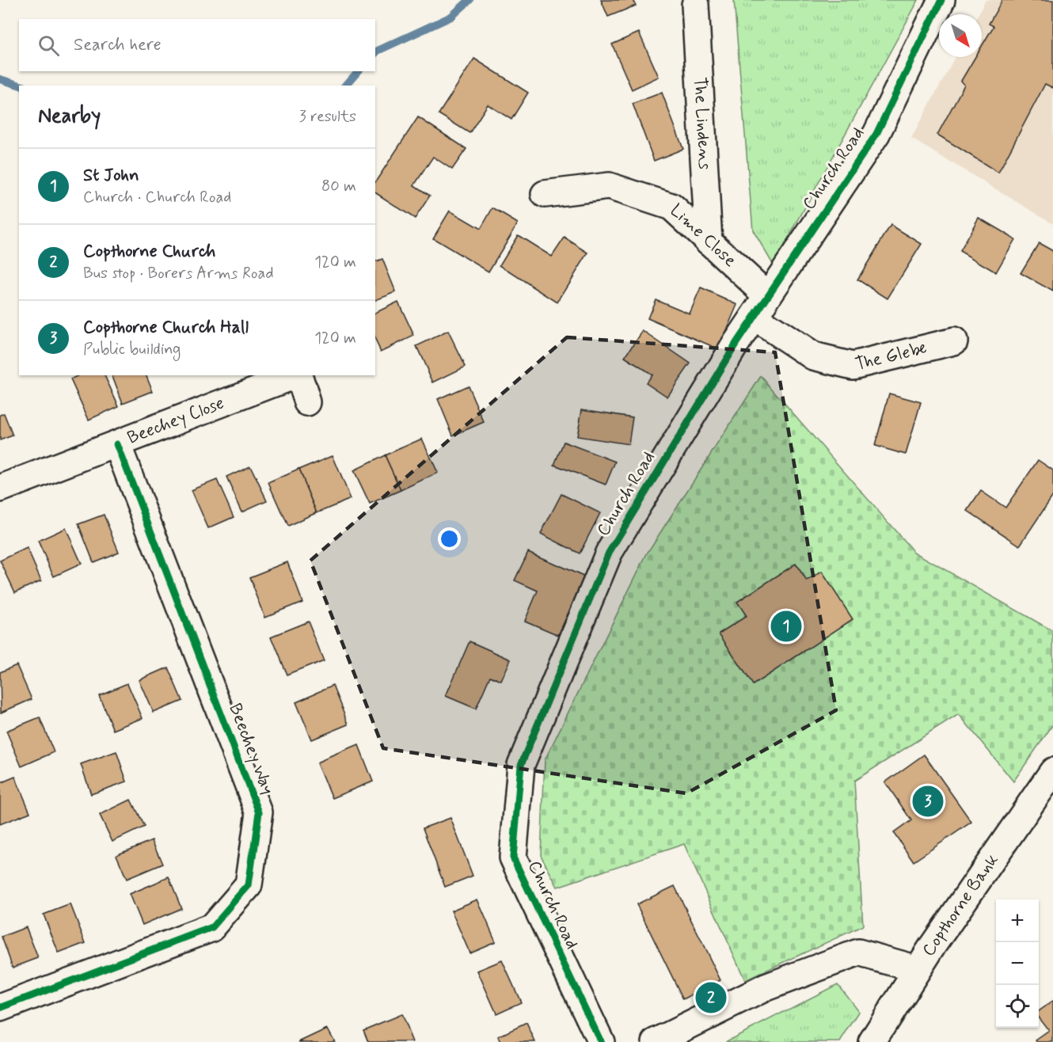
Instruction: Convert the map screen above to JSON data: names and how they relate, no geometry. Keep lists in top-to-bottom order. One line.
{"streets":{"street":["The Lindens","Church Road","Lime Close","The Glebe","Beechey Close","Beechey Way","Copthorne Bank"]},"crossings":[["The Lindens","Lime Close"],["Church Road","Lime Close"],["Church Road","The Glebe"],["Beechey Close","Beechey Way"]],"north":"bottom right","page":{"search":"Search here","heading":["Nearby","3 results"],"list":[{"mark":"1","name":"St John","note":"Church · Church Road","value":"80 m"},{"mark":"2","name":"Copthorne Church","note":"Bus stop · Borers Arms Road","value":"120 m"},{"mark":"3","name":"Copthorne Church Hall","note":"Public building","value":"120 m"}],"pins":["1","3","2"],"map_buttons":["+","−"]}}
